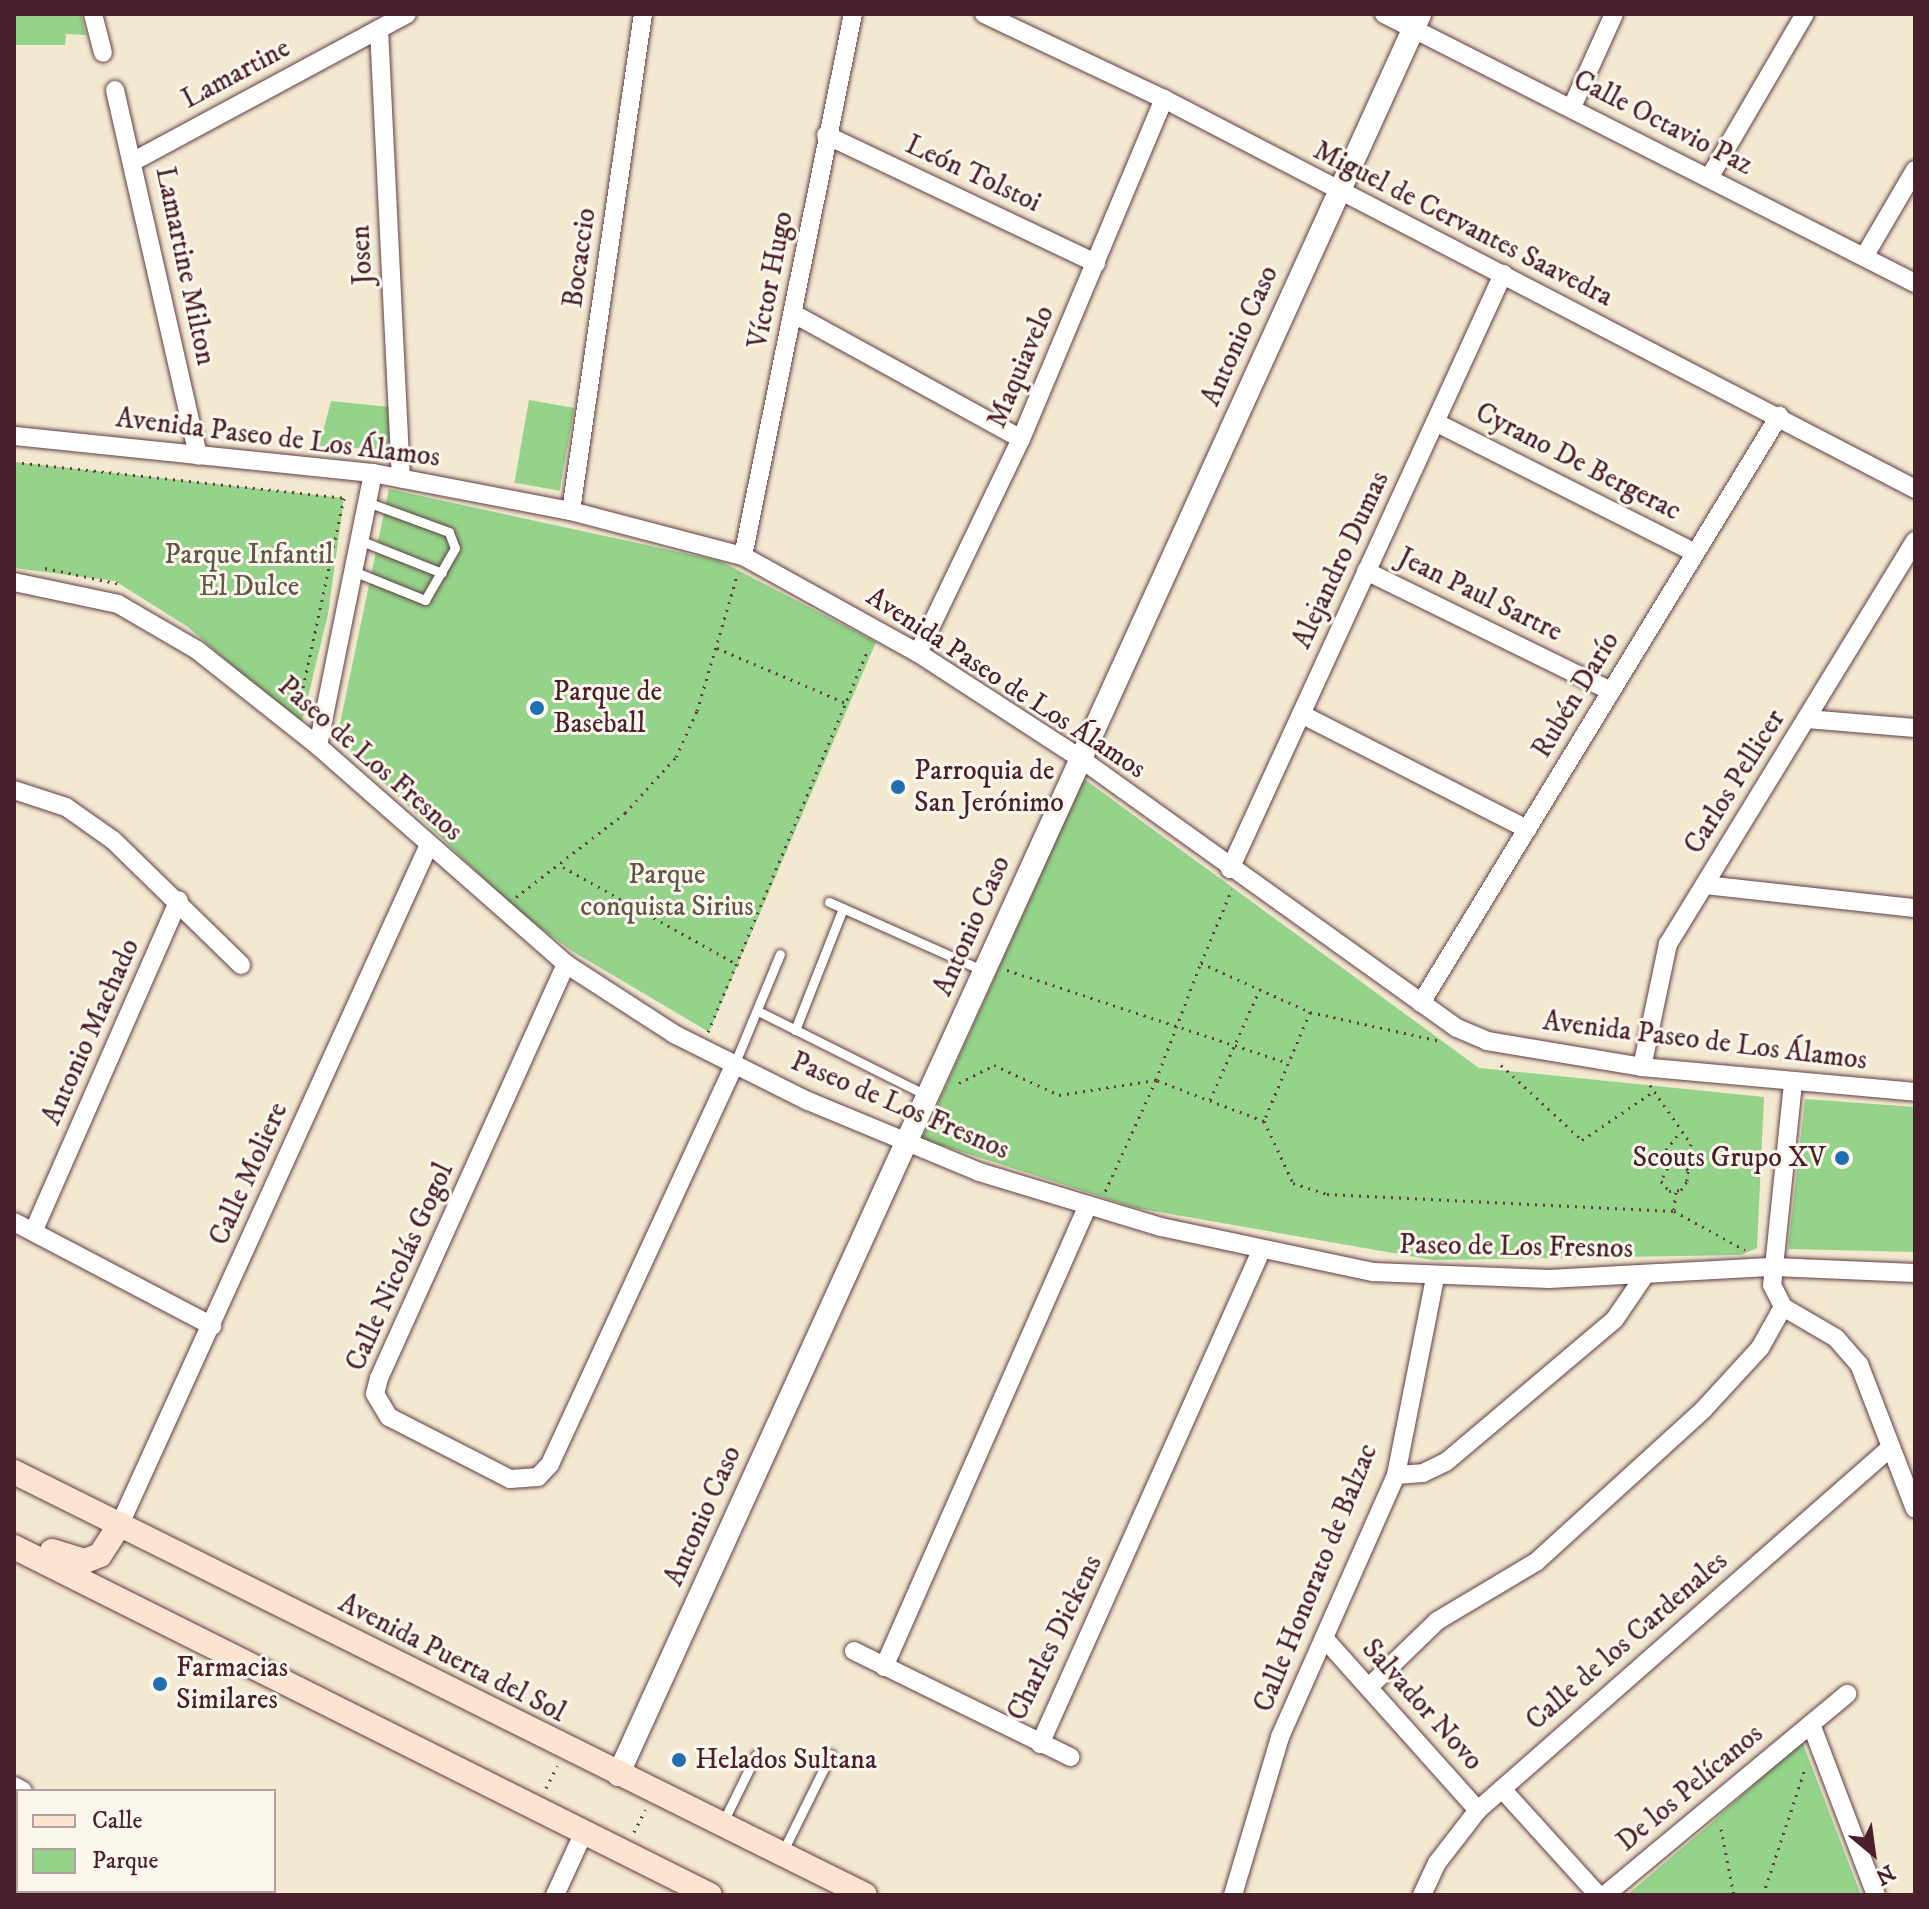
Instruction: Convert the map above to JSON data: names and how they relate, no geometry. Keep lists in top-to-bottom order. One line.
{"streets":{"main road":["Avenida Puerta del Sol"],"street":["Lamartine","Calle Octavio Paz","León Tolstoi","Miguel de Cervantes Saavedra","Josen","Bocaccio","Lamartine Milton","Víctor Hugo","Antonio Caso","Maquiavelo","Avenida Paseo de Los Álamos","Cyrano De Bergerac","Alejandro Dumas","Jean Paul Sartre","Rubén Darío","Paseo de Los Fresnos","Carlos Pellicer","Antonio Machado","Calle Moliere","Calle Nicolás Gogol","Calle Honorato de Balzac","Charles Dickens","Calle de los Cardenales","Salvador Novo","De los Pelícanos"]},"crossings":[["Lamartine","Josen"],["Lamartine","Lamartine Milton"],["Calle Octavio Paz","Antonio Caso"],["León Tolstoi","Víctor Hugo"],["León Tolstoi","Maquiavelo"],["Miguel de Cervantes Saavedra","Antonio Caso"],["Miguel de Cervantes Saavedra","Maquiavelo"],["Miguel de Cervantes Saavedra","Alejandro Dumas"],["Miguel de Cervantes Saavedra","Rubén Darío"],["Josen","Avenida Paseo de Los Álamos"],["Bocaccio","Avenida Paseo de Los Álamos"],["Lamartine Milton","Avenida Paseo de Los Álamos"],["Víctor Hugo","Avenida Paseo de Los Álamos"],["Antonio Caso","Avenida Paseo de Los Álamos"],["Antonio Caso","Paseo de Los Fresnos"],["Antonio Caso","Avenida Puerta del Sol"],["Maquiavelo","Avenida Paseo de Los Álamos"],["Avenida Paseo de Los Álamos","Alejandro Dumas"],["Avenida Paseo de Los Álamos","Rubén Darío"],["Avenida Paseo de Los Álamos","Carlos Pellicer"],["Cyrano De Bergerac","Alejandro Dumas"],["Cyrano De Bergerac","Rubén Darío"],["Alejandro Dumas","Jean Paul Sartre"],["Jean Paul Sartre","Rubén Darío"],["Paseo de Los Fresnos","Calle Moliere"],["Paseo de Los Fresnos","Calle Nicolás Gogol"],["Paseo de Los Fresnos","Calle Honorato de Balzac"],["Paseo de Los Fresnos","Charles Dickens"],["Calle Moliere","Avenida Puerta del Sol"],["Calle Honorato de Balzac","Salvador Novo"],["Calle de los Cardenales","Salvador Novo"]],"parks":["Parque Infantil El Dulce","Parque conquista Sirius"],"places":["Parque de Baseball","Parroquia de San Jerónimo","Scouts Grupo XV","Farmacias Similares","Helados Sultana"],"legend":["Calle","Parque"],"north":"bottom right"}
